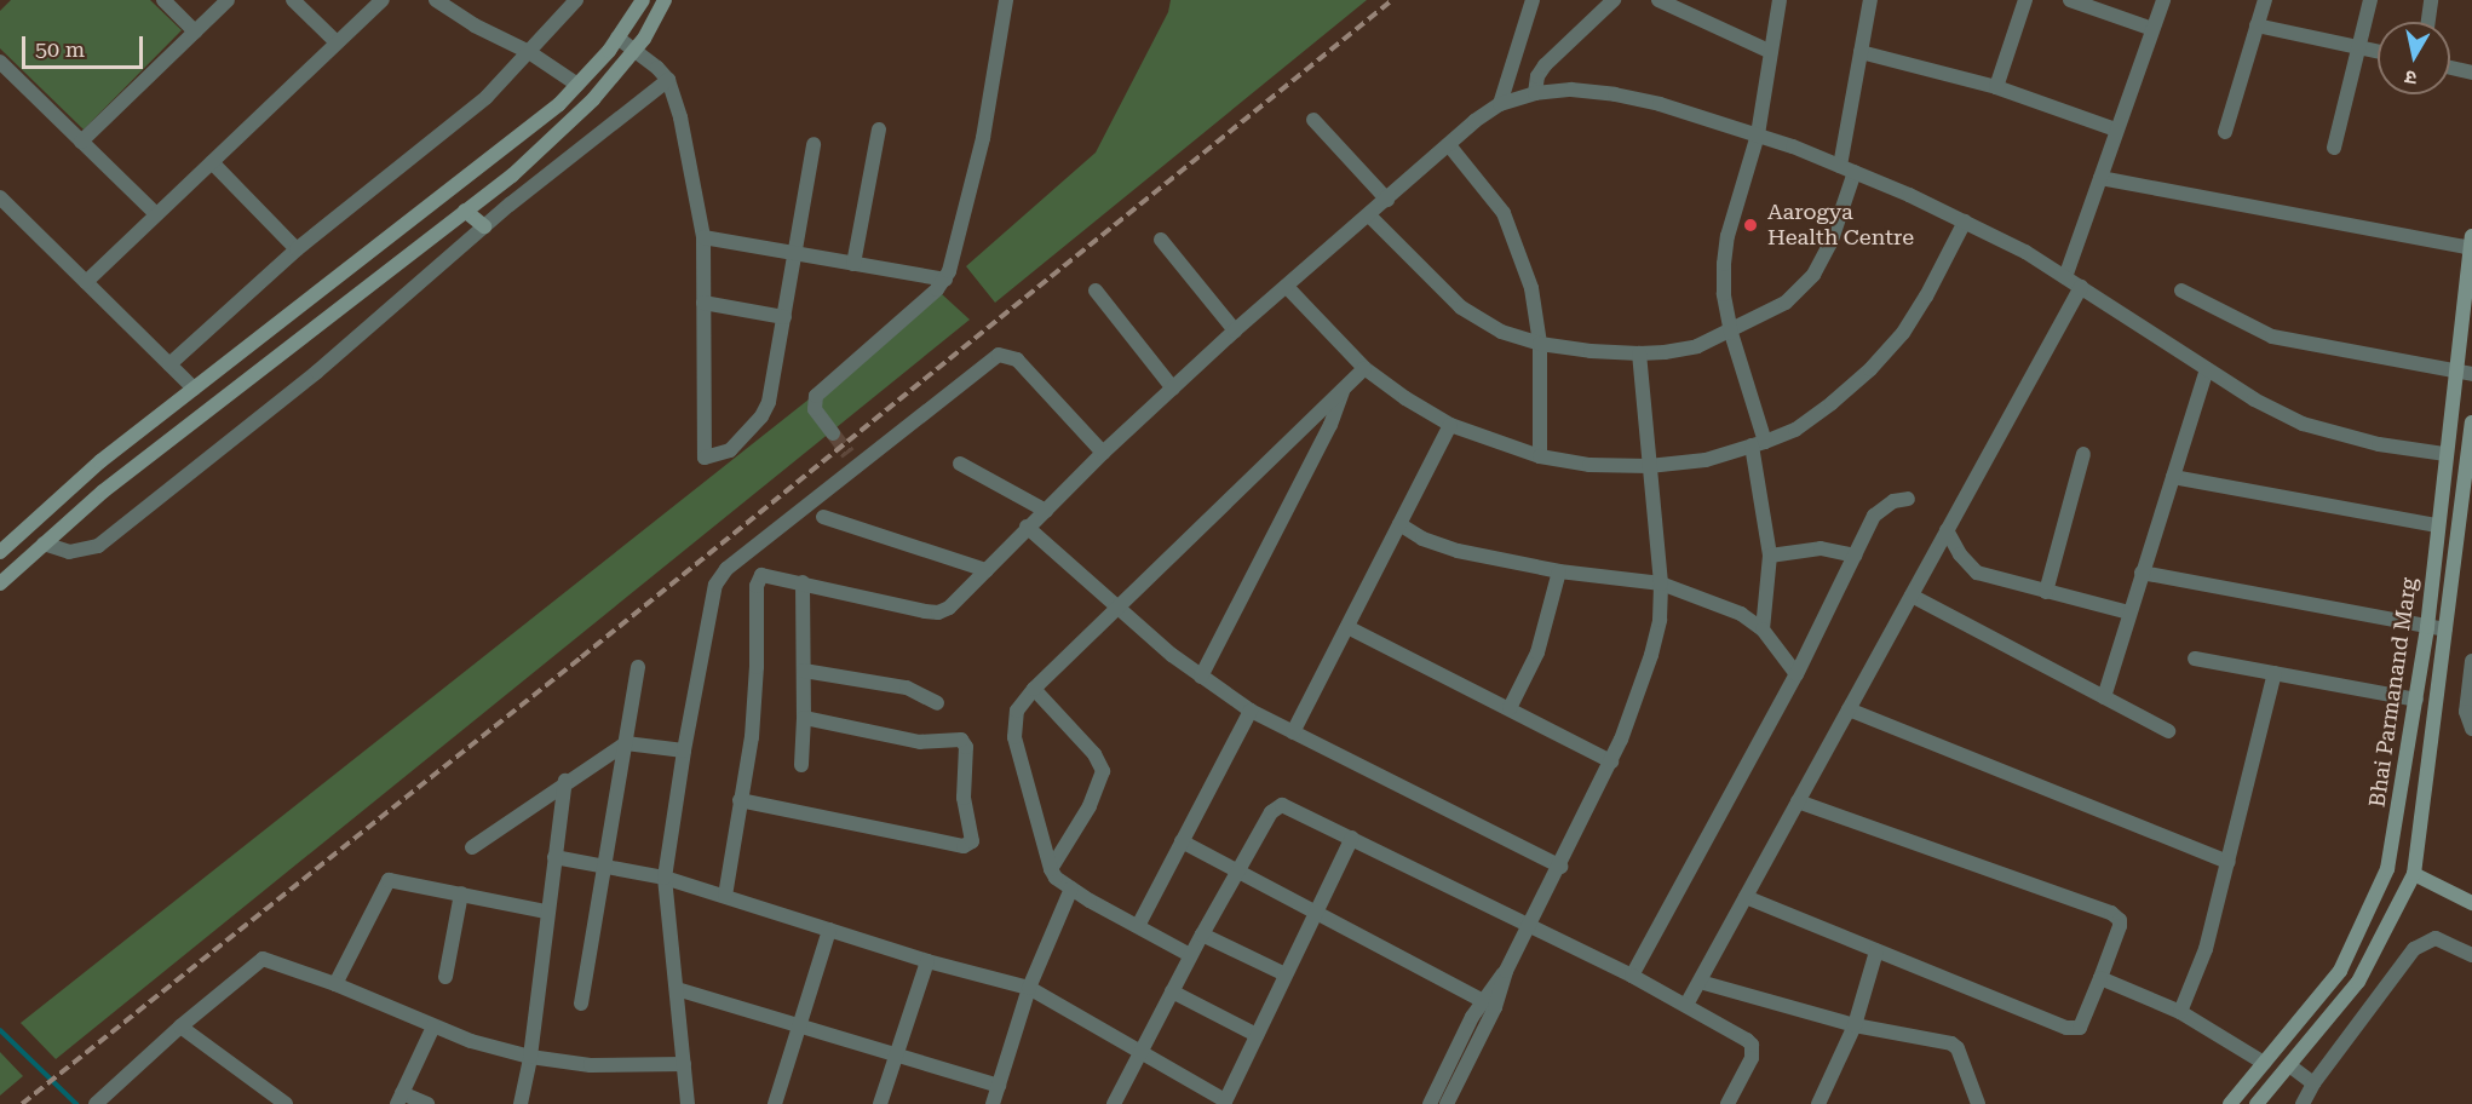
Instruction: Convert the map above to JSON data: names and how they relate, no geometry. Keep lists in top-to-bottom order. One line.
{"streets":{"street":["Bhai Parmanand Marg"]},"places":["Aarogya Health Centre"],"scale_bar":"50 m","north":"bottom"}
